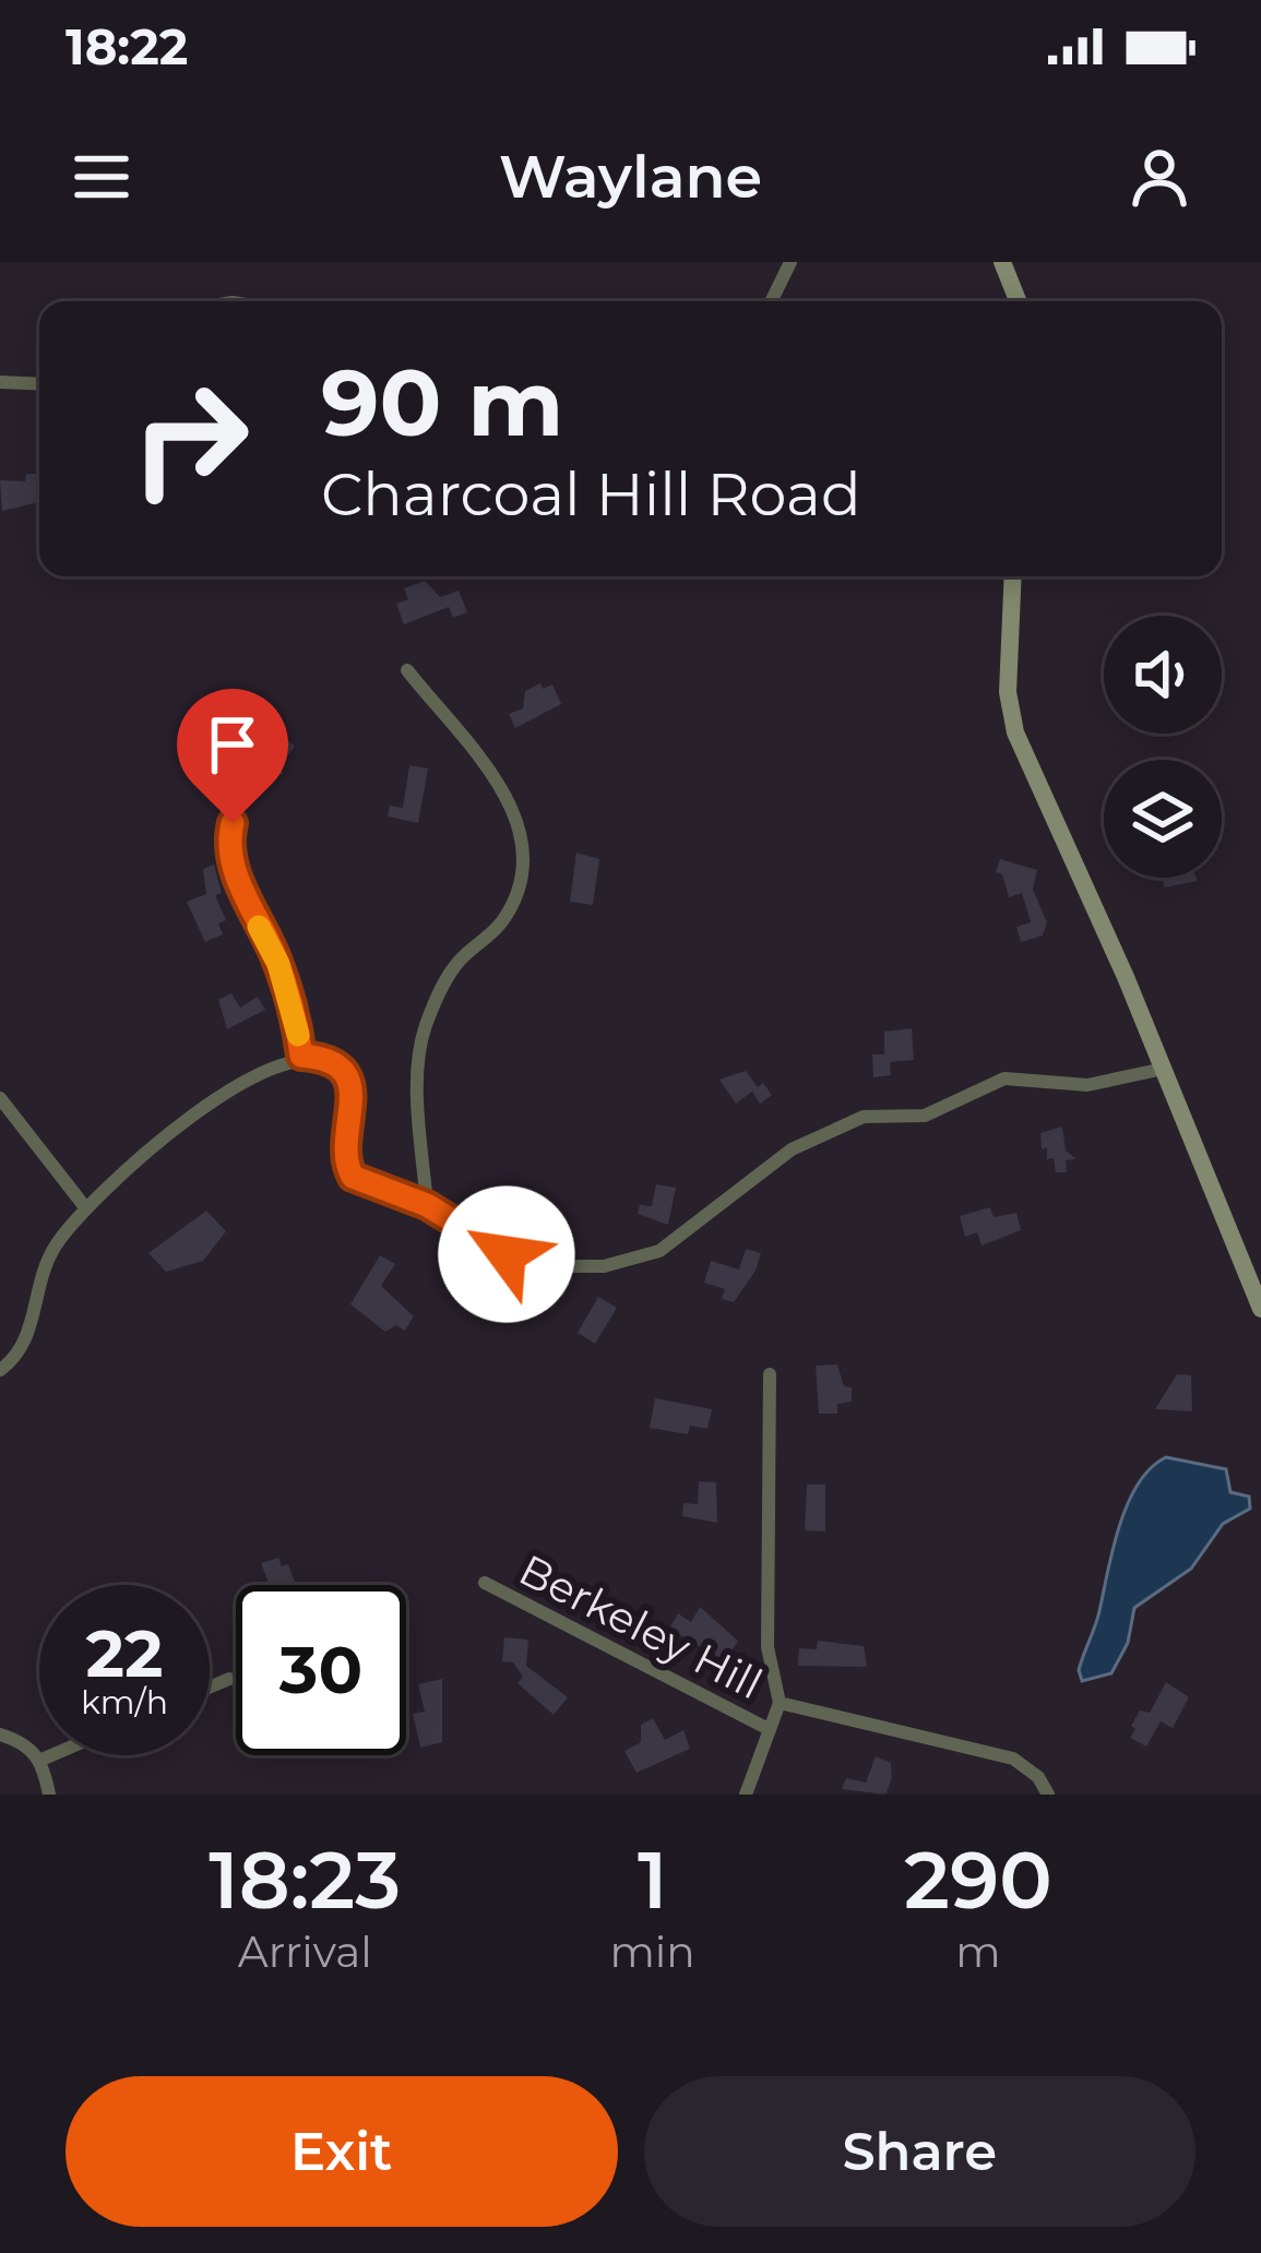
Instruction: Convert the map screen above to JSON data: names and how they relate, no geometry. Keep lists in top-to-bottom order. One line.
{"streets":{"street":["Berkeley Hill"]},"page":{"status":"18:22","header":"Waylane","turn":["90 m","Charcoal Hill Road"],"speed":"22 km/h","limit":"30","eta":["18:23","Arrival","1","min","290","m"],"buttons":["Exit","Share"]}}
